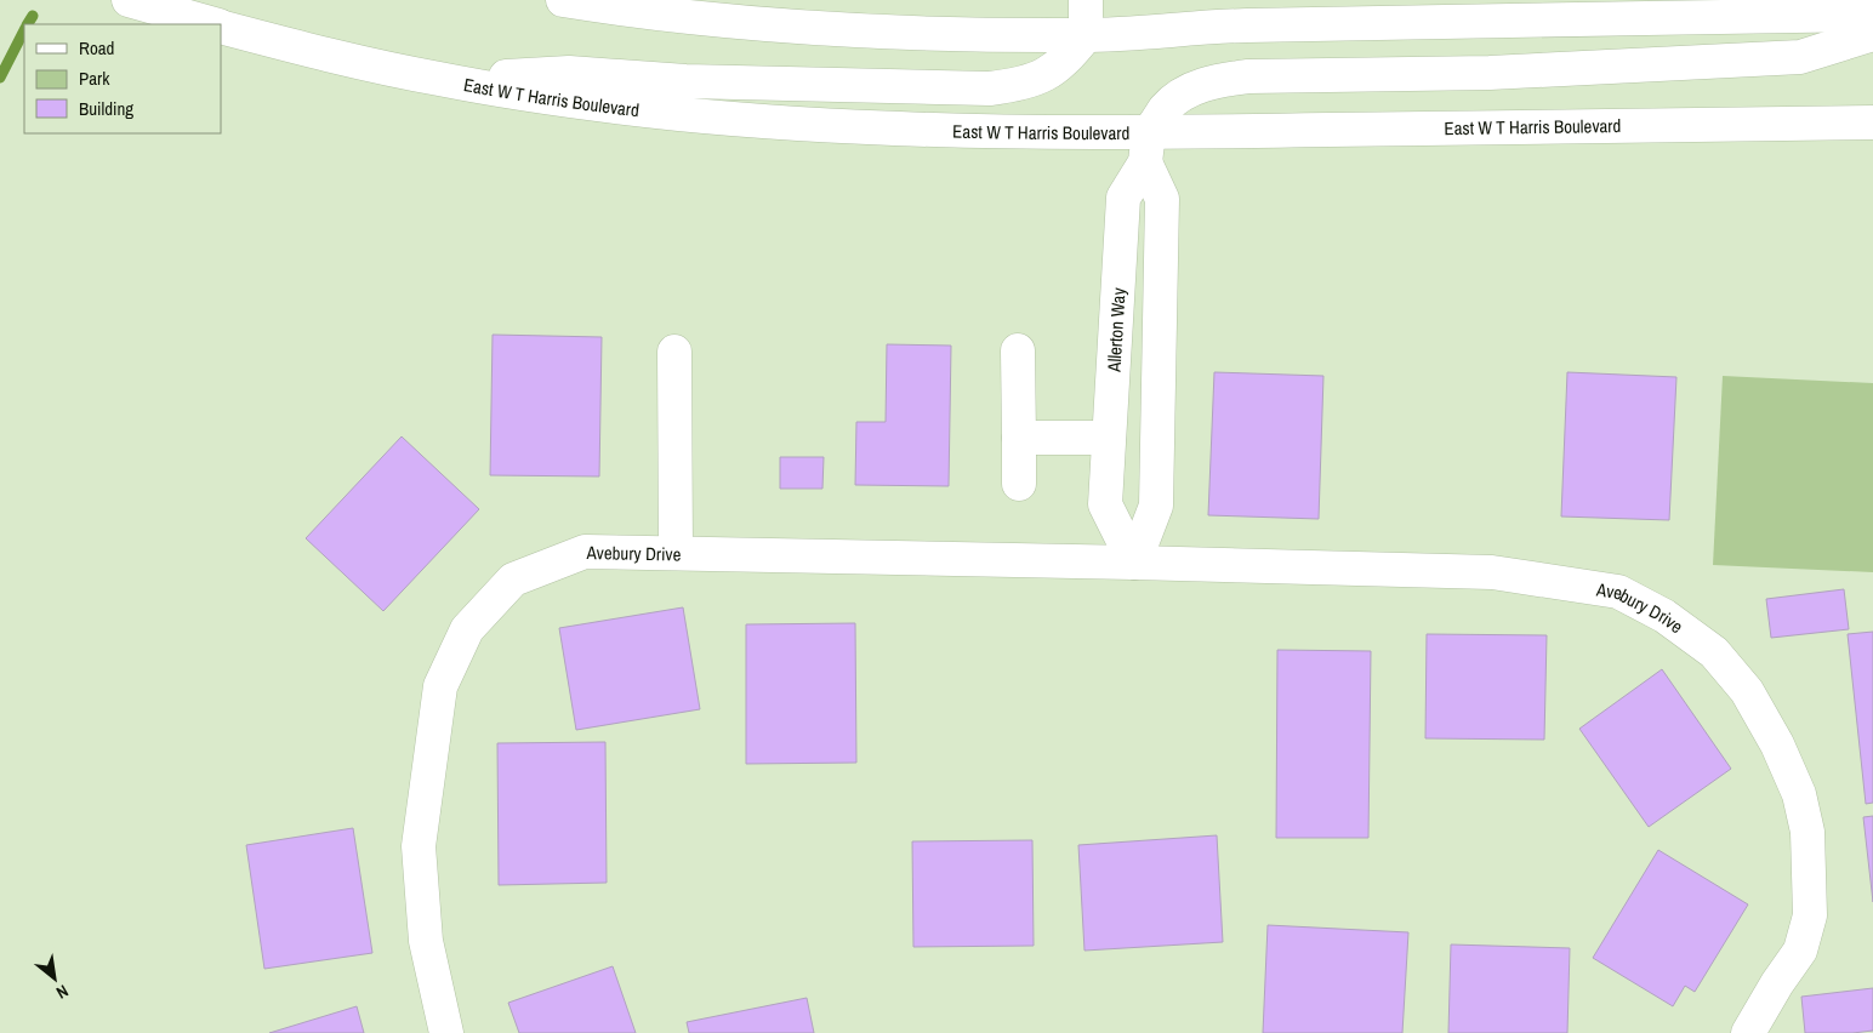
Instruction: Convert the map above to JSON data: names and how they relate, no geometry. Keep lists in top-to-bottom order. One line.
{"streets":{"main road":["East W T Harris Boulevard","Allerton Way","Avebury Drive"]},"crossings":[["East W T Harris Boulevard","Allerton Way"],["Allerton Way","Avebury Drive"]],"legend":["Road","Park","Building"],"north":"bottom right"}
